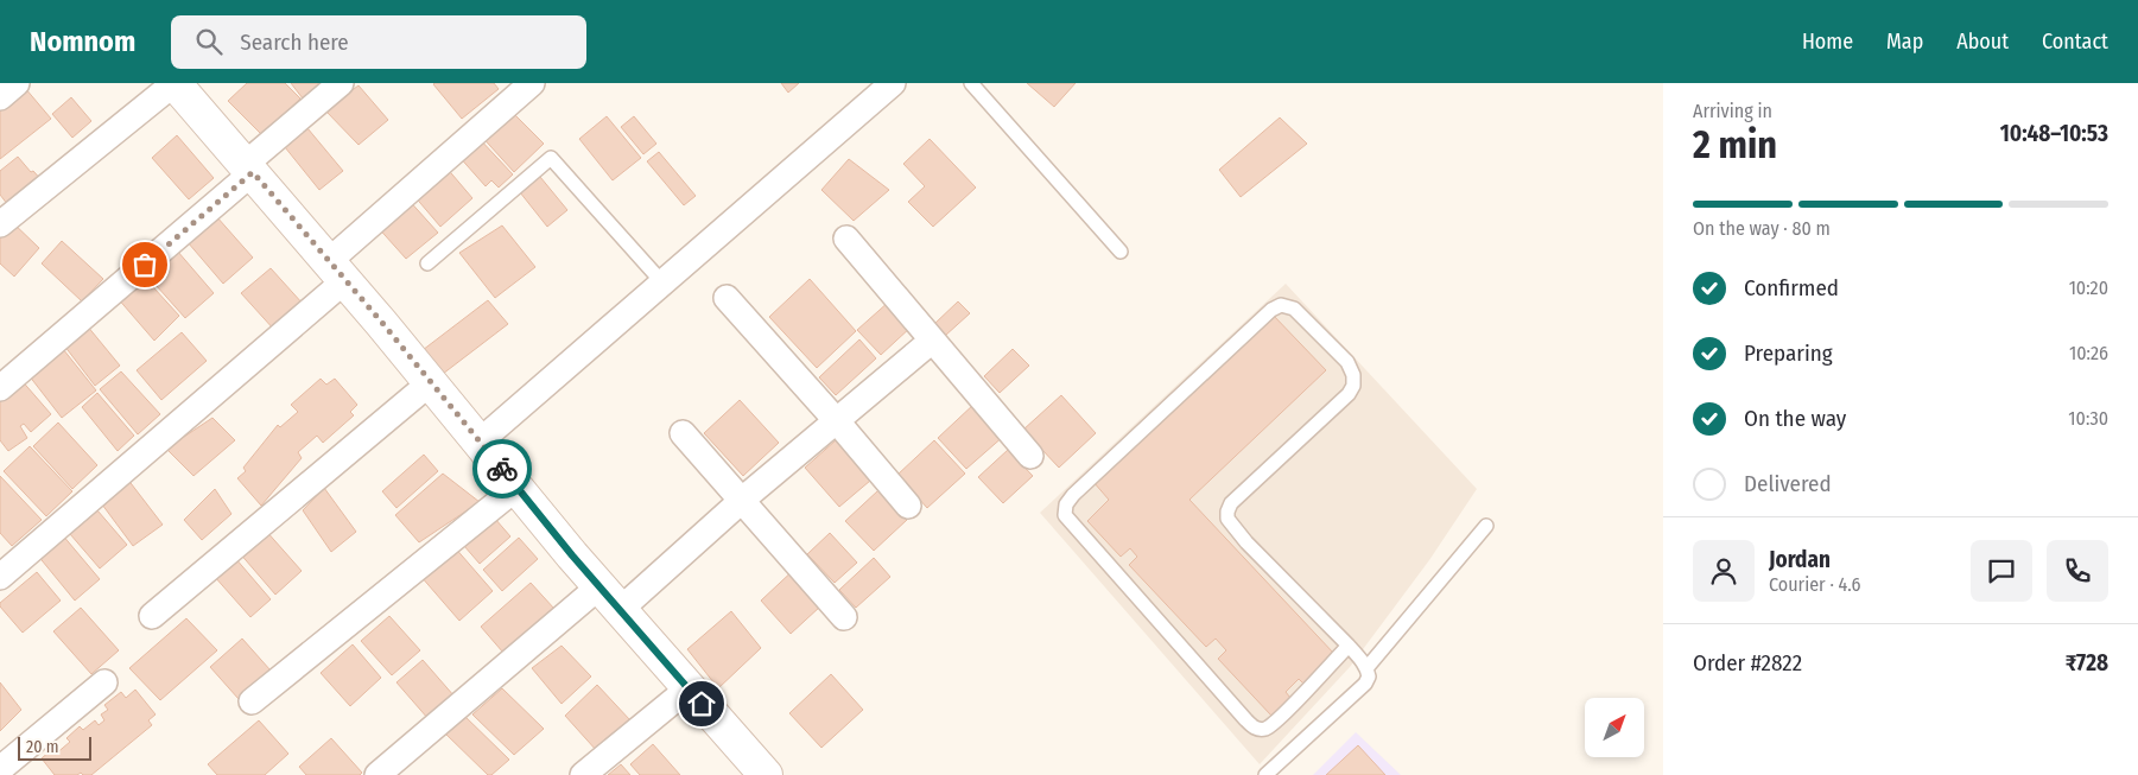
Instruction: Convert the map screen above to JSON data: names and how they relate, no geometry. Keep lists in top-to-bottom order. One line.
{"scale_bar":"20 m","north":"top right","page":{"header":"Nomnom","search":"Search here","nav":["Home","Map","About","Contact"],"heading":["2 min","Arriving in","10:48–10:53"],"panel":["Jordan","Courier · 4.6","Order #2822","₹728"],"bar":"On the way · 80 m","list":[["Confirmed","10:20"],["Preparing","10:26"],["On the way","10:30"],"Delivered"],"scale":"20 m"}}
